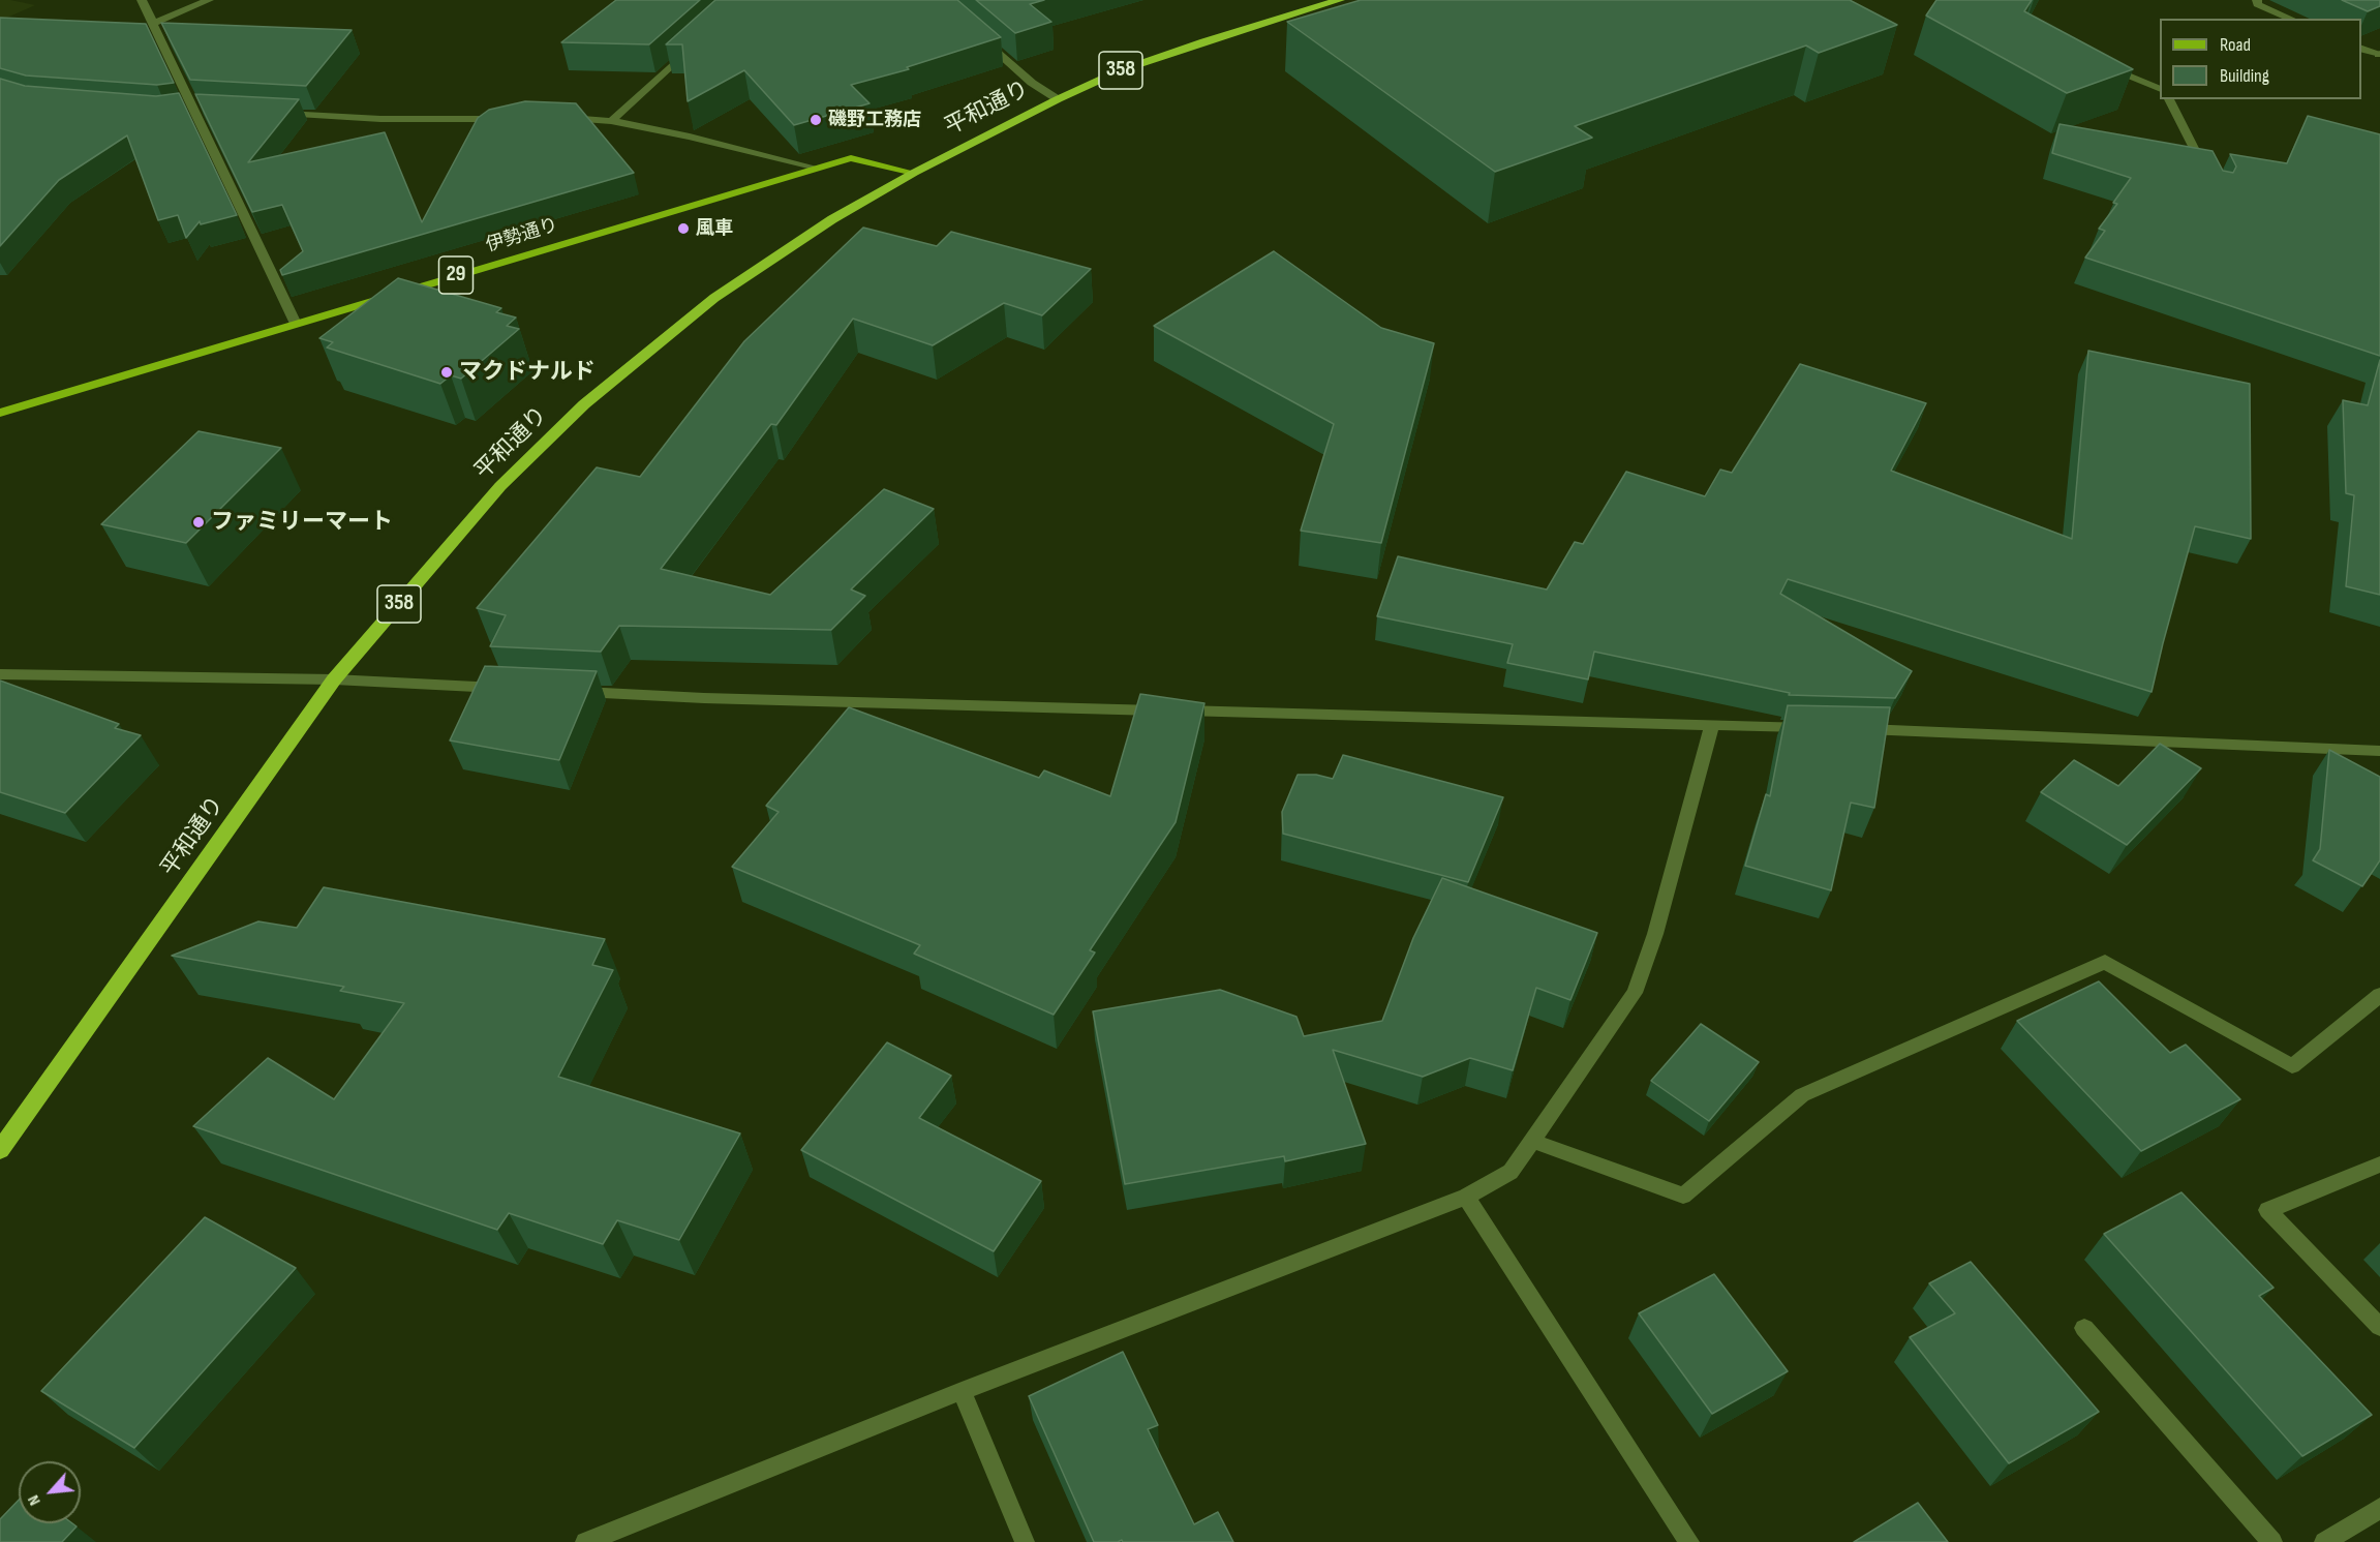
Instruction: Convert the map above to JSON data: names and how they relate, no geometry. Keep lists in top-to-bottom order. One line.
{"streets":{"highway":["358","平和通り"],"main road":["伊勢通り","29"]},"crossings":[["平和通り","伊勢通り"]],"places":["磯野工務店","風車","マクドナルド","ファミリーマート"],"legend":["Road","Building"],"north":"bottom left"}
